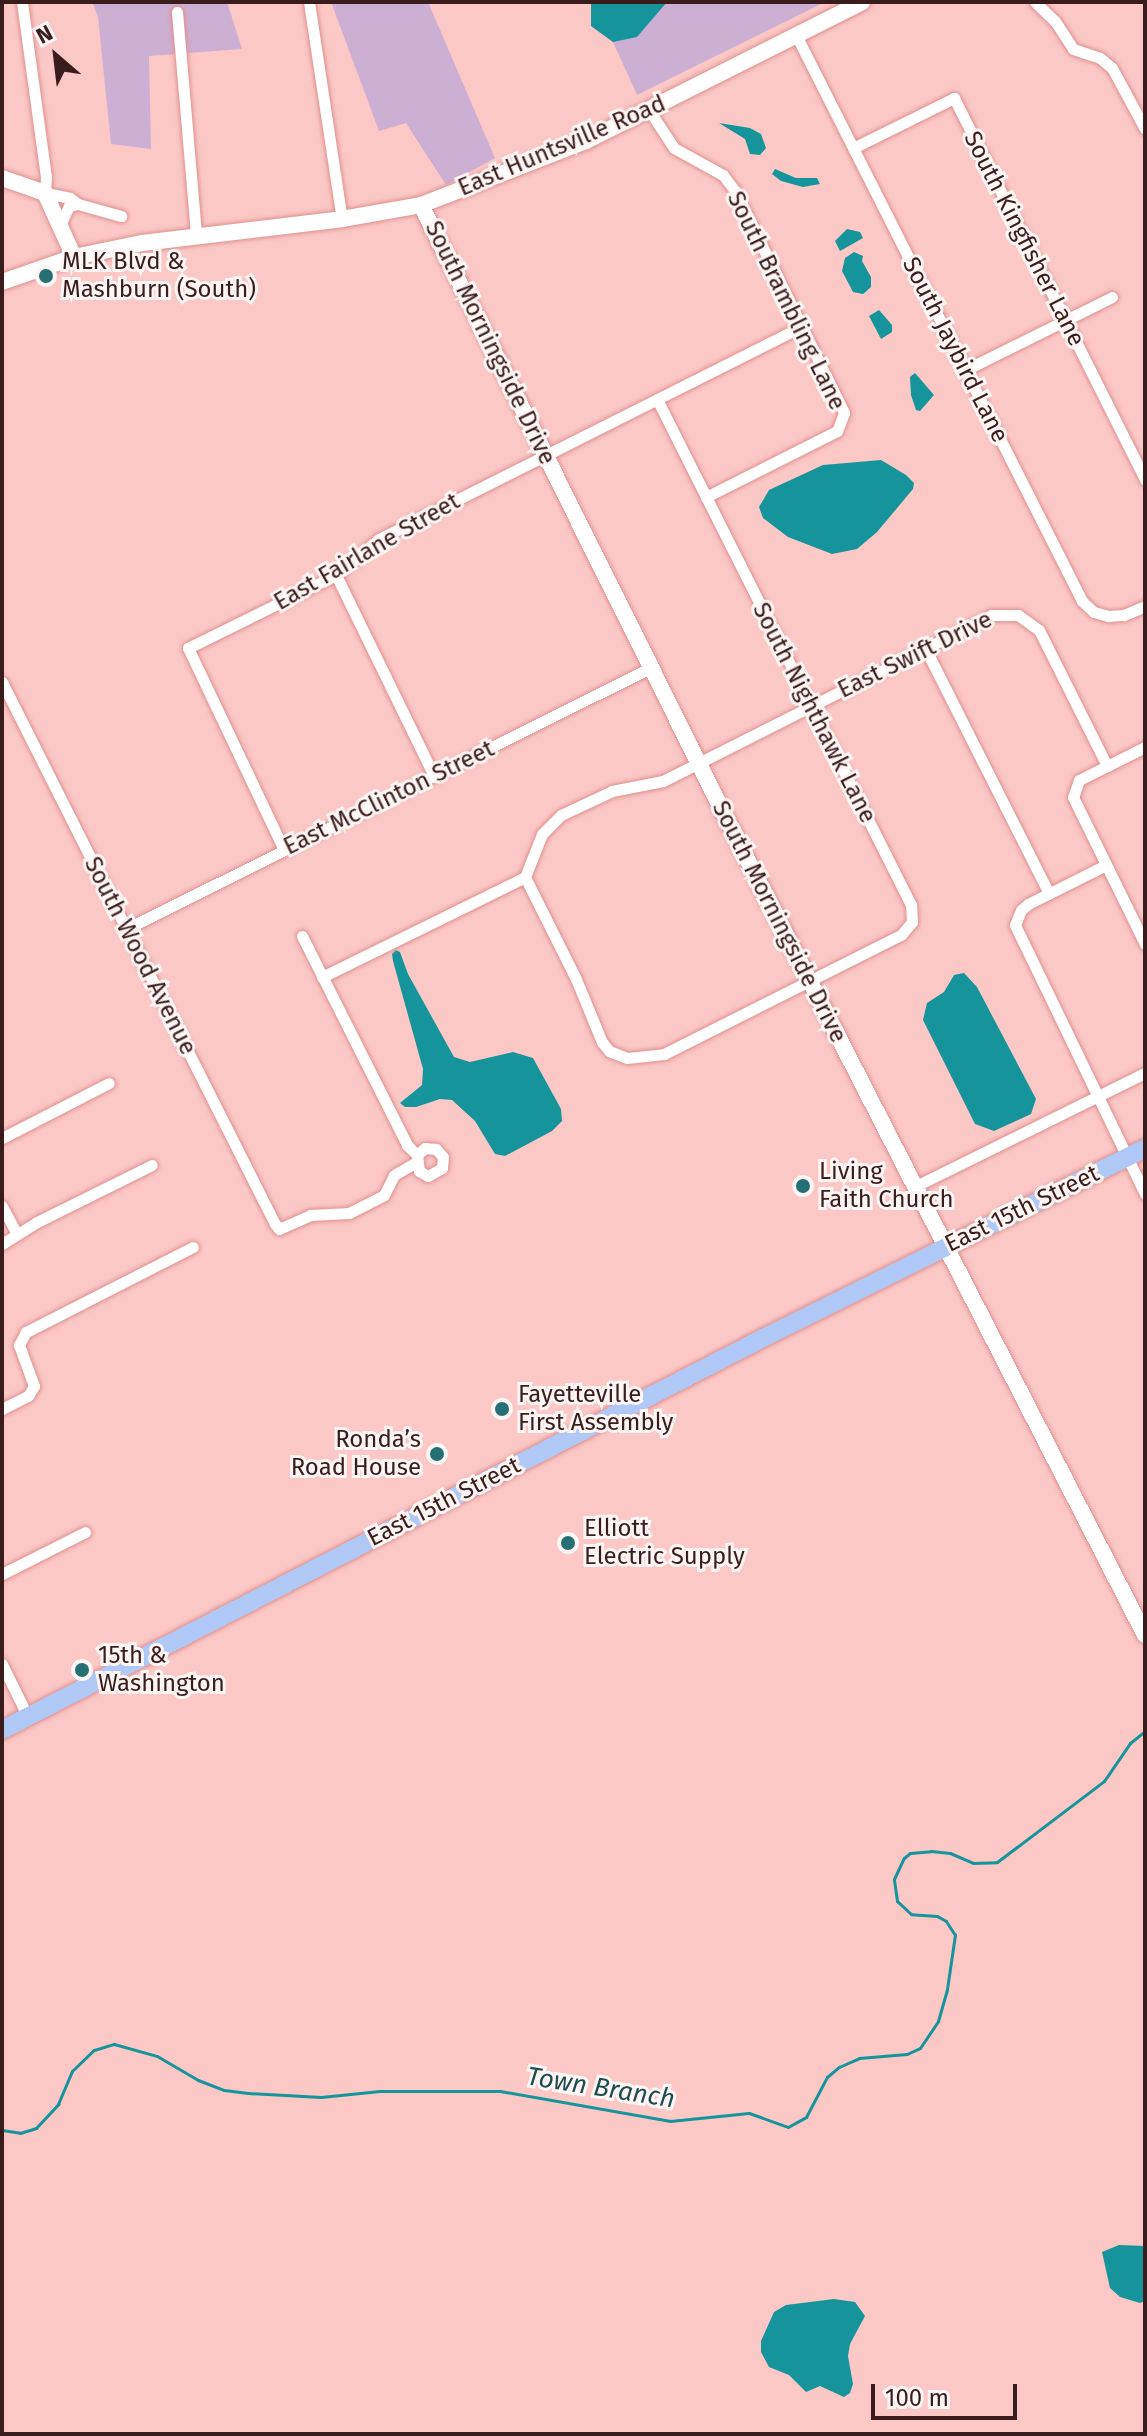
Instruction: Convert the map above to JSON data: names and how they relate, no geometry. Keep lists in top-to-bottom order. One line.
{"streets":{"main road":["East 15th Street"],"street":["East Huntsville Road","South Kingfisher Lane","South Brambling Lane","South Morningside Drive","South Jaybird Lane","East Fairlane Street","East Swift Drive","South Nighthawk Lane","East McClinton Street","South Wood Avenue"]},"crossings":[["East Huntsville Road","South Brambling Lane"],["East Huntsville Road","South Morningside Drive"],["East Huntsville Road","South Jaybird Lane"],["South Kingfisher Lane","South Jaybird Lane"],["South Brambling Lane","East Fairlane Street"],["South Brambling Lane","South Nighthawk Lane"],["South Morningside Drive","East Fairlane Street"],["South Morningside Drive","East Swift Drive"],["South Morningside Drive","South Nighthawk Lane"],["South Morningside Drive","East McClinton Street"],["South Morningside Drive","East 15th Street"],["East Fairlane Street","South Nighthawk Lane"],["East Fairlane Street","East McClinton Street"],["East Swift Drive","South Nighthawk Lane"],["East McClinton Street","South Wood Avenue"]],"water":["Town Branch"],"places":["MLK Blvd & Mashburn (South)","Living Faith Church","Fayetteville First Assembly","Ronda’s Road House","Elliott Electric Supply","15th & Washington"],"scale_bar":"100 m","north":"top left"}
